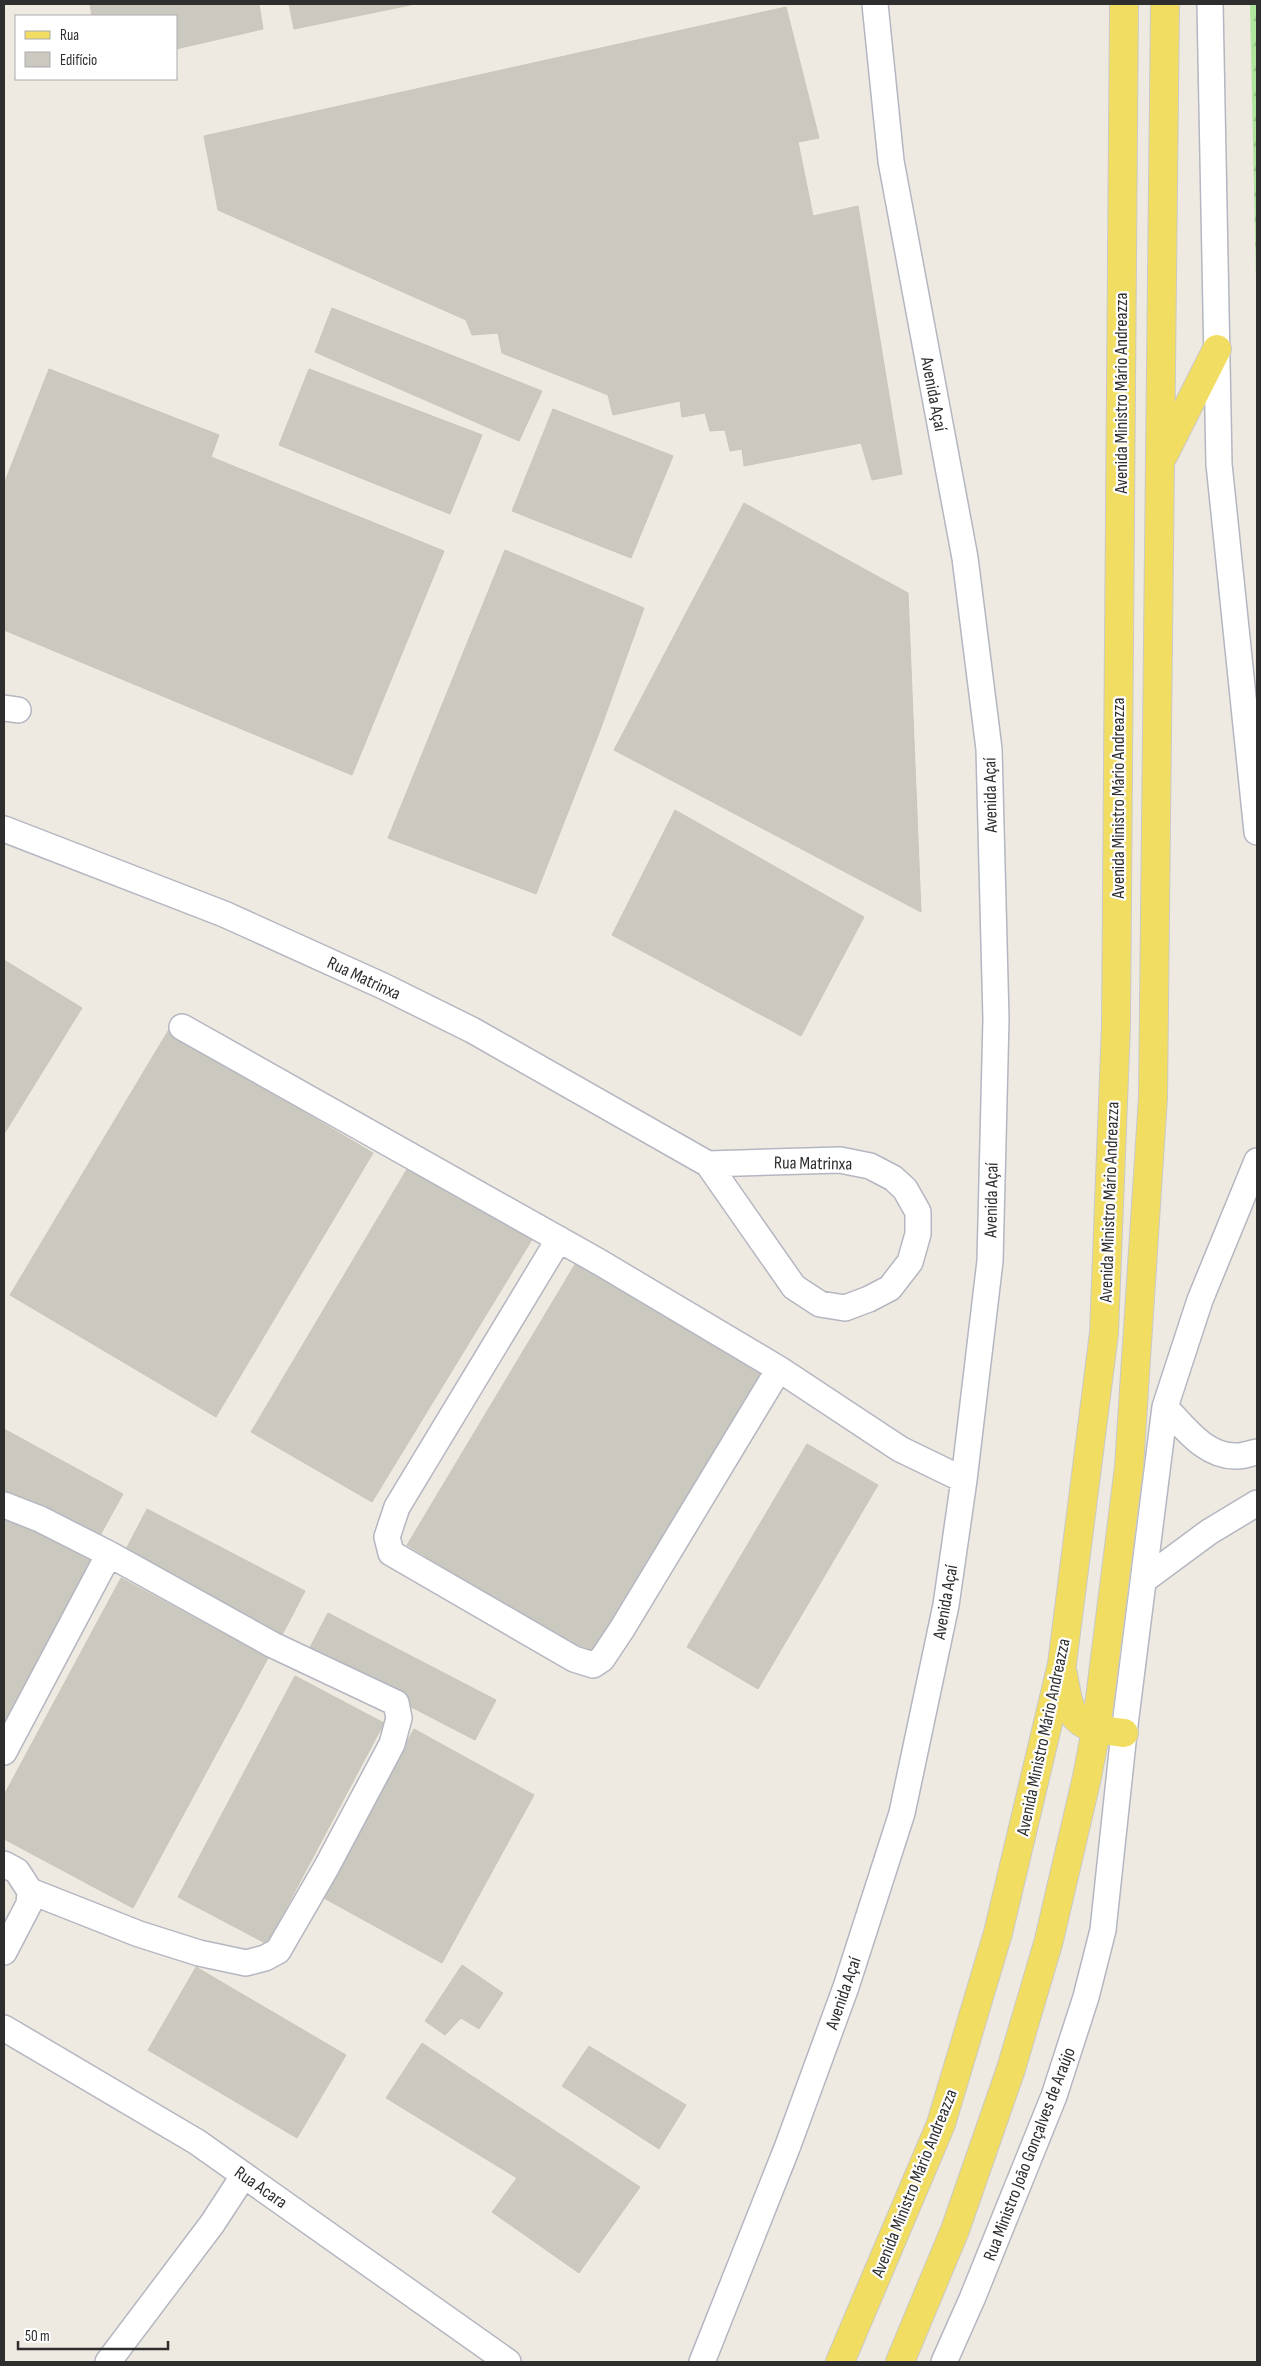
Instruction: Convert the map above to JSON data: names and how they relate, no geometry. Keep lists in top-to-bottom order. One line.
{"streets":{"main road":["Avenida Ministro Mário Andreazza"],"street":["Avenida Açaí","Rua Matrinxa","Rua Ministro João Gonçalves de Araújo","Rua Acara"]},"legend":["Rua","Edifício"],"scale_bar":"50 m"}
